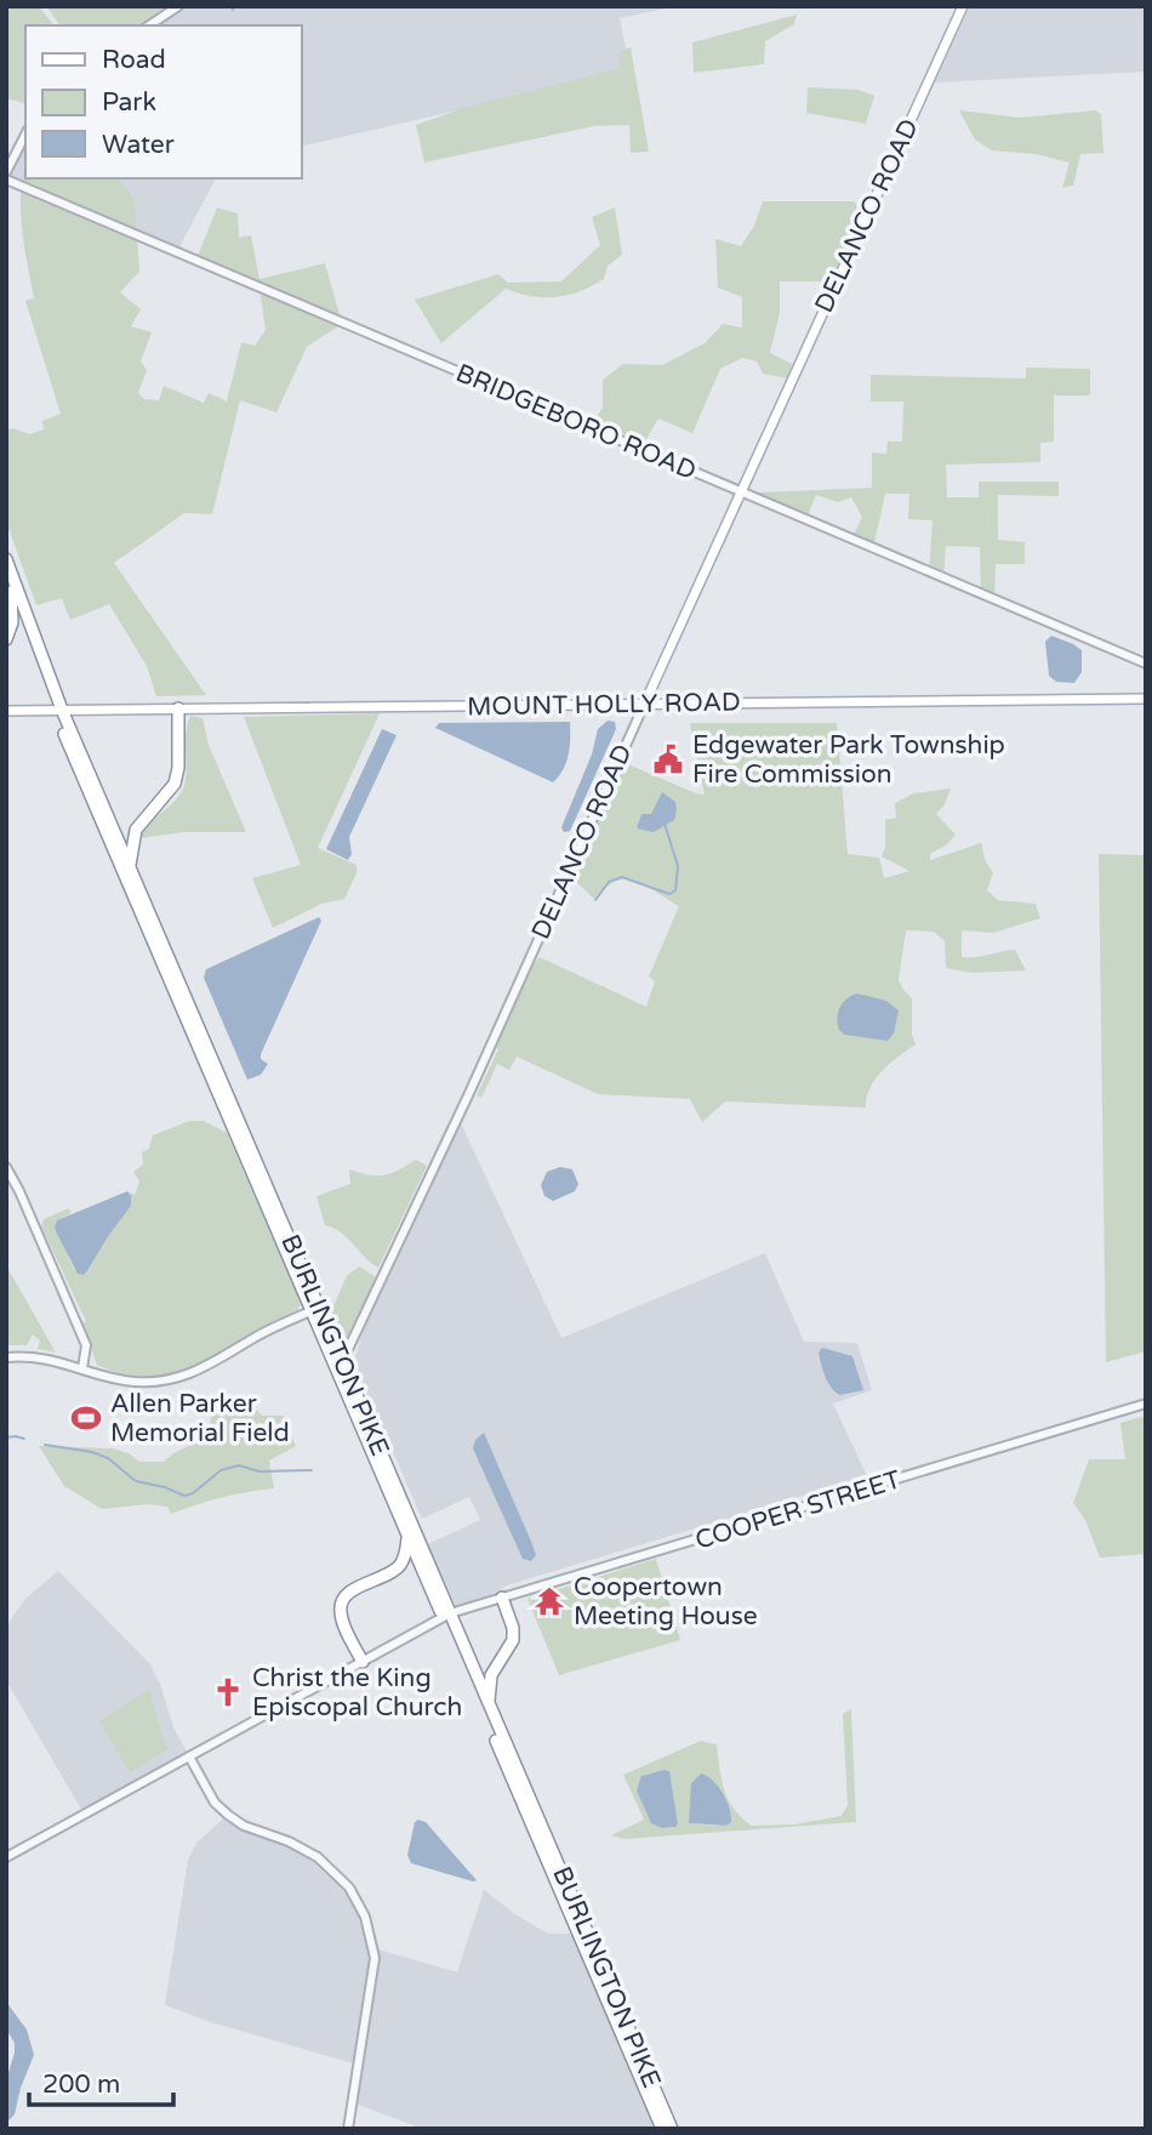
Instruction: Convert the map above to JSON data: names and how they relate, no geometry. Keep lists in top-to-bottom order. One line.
{"streets":{"highway":["BURLINGTON PIKE"],"main road":["DELANCO ROAD","MOUNT HOLLY ROAD"],"street":["BRIDGEBORO ROAD","COOPER STREET"]},"crossings":[["DELANCO ROAD","BRIDGEBORO ROAD"],["DELANCO ROAD","MOUNT HOLLY ROAD"],["DELANCO ROAD","BURLINGTON PIKE"],["MOUNT HOLLY ROAD","BURLINGTON PIKE"],["BURLINGTON PIKE","COOPER STREET"]],"places":{"public building":["Edgewater Park Township Fire Commission"],"sports":["Allen Parker Memorial Field"],"temple":["Coopertown Meeting House"],"church":["Christ the King Episcopal Church"]},"legend":["Road","Park","Water"],"scale_bar":"200 m"}
